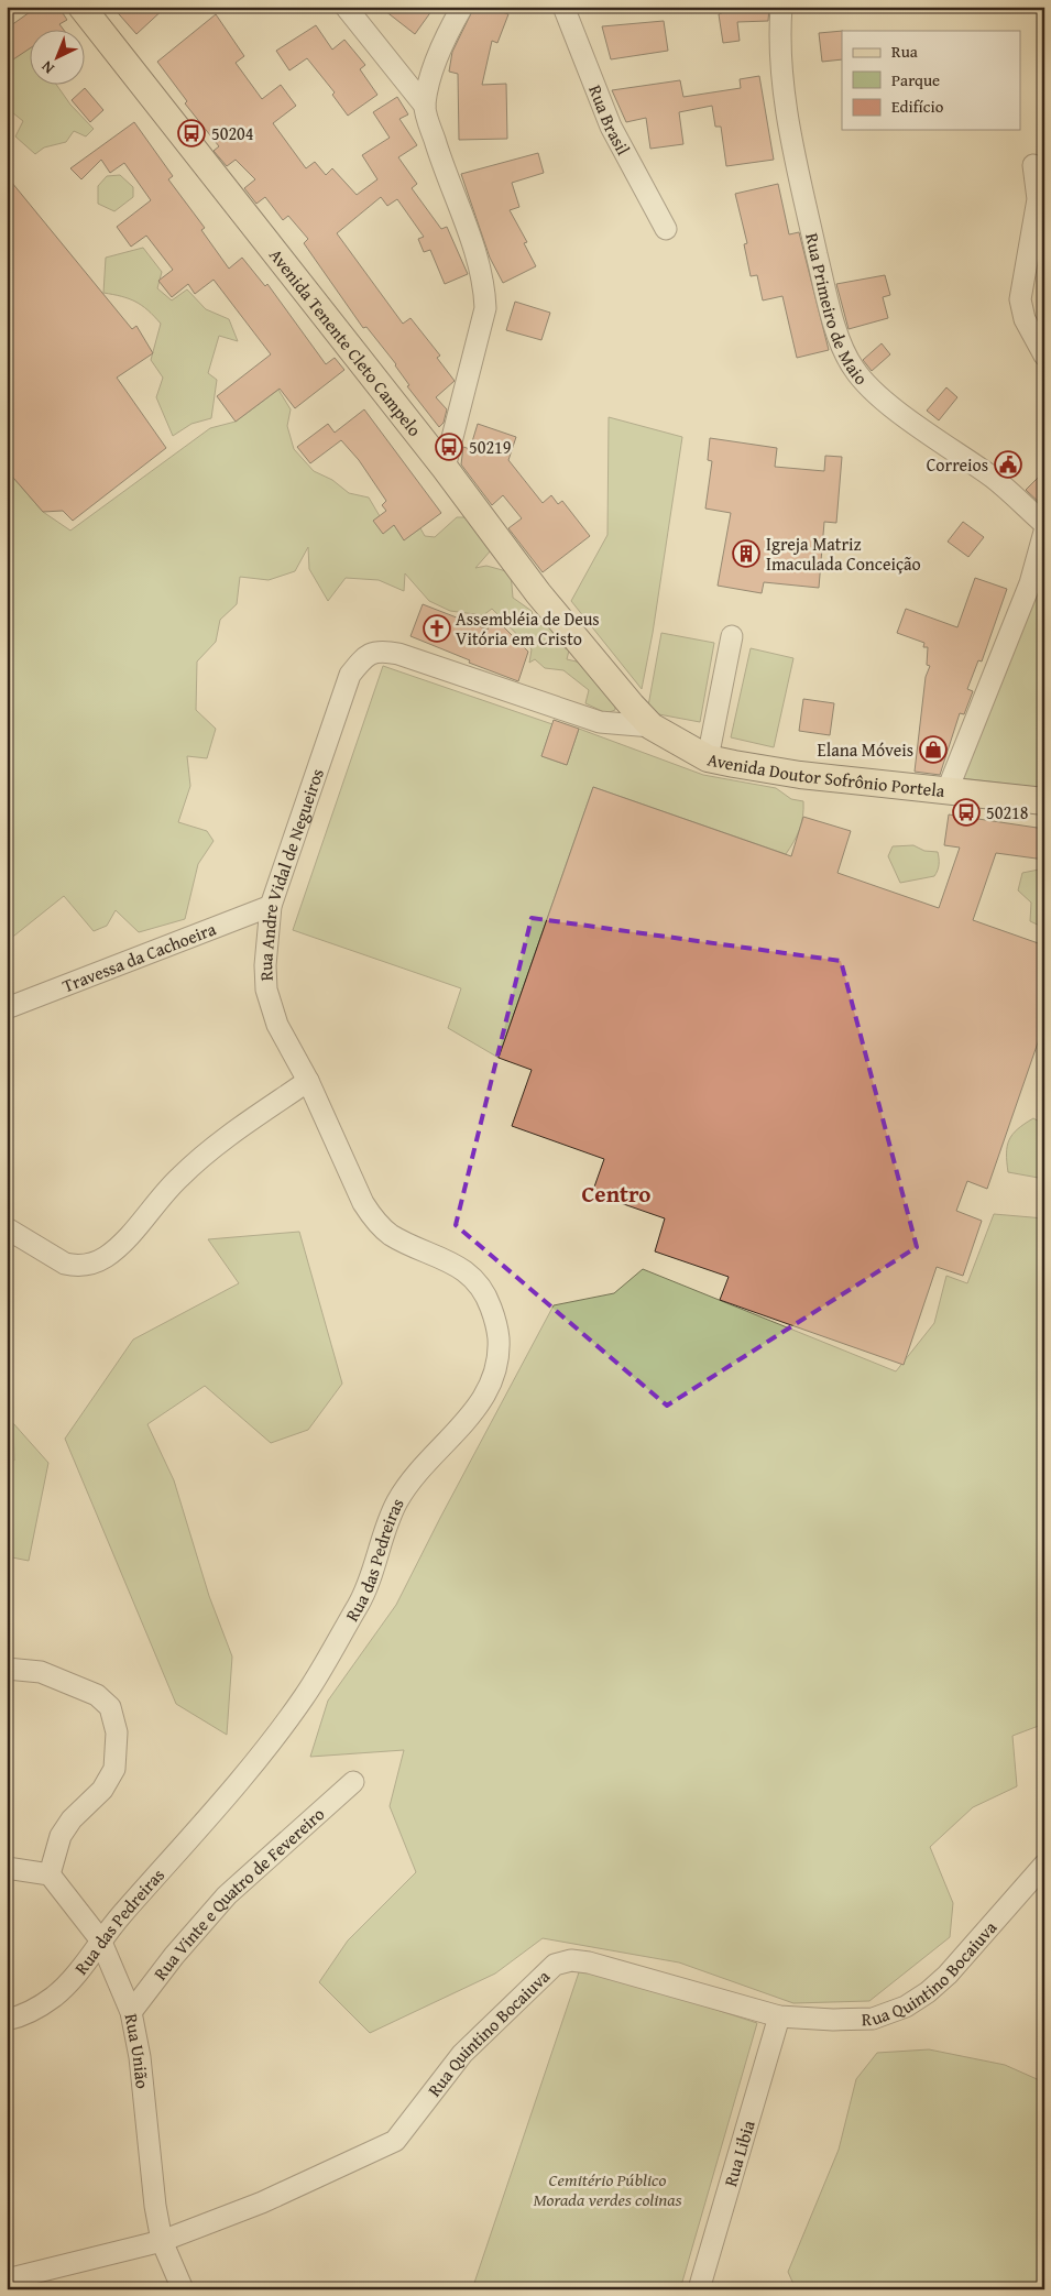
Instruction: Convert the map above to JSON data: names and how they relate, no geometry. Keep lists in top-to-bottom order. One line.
{"streets":{"main road":["Avenida Tenente Cleto Campelo","Avenida Doutor Sofrônio Portela"],"street":["Rua Brasil","Rua Primeiro de Maio","Rua Andre Vidal de Negueiros","Travessa da Cachoeira","Rua das Pedreiras","Rua Vinte e Quatro de Fevereiro","Rua Quintino Bocaiuva","Rua União","Rua Libia"]},"crossings":[["Avenida Tenente Cleto Campelo","Avenida Doutor Sofrônio Portela"],["Avenida Tenente Cleto Campelo","Rua Andre Vidal de Negueiros"],["Avenida Doutor Sofrônio Portela","Rua Andre Vidal de Negueiros"],["Rua Andre Vidal de Negueiros","Travessa da Cachoeira"],["Rua Andre Vidal de Negueiros","Rua das Pedreiras"],["Rua das Pedreiras","Rua União"],["Rua Vinte e Quatro de Fevereiro","Rua União"],["Rua Quintino Bocaiuva","Rua União"],["Rua Quintino Bocaiuva","Rua Libia"]],"districts":["Centro"],"parks":["Cemitério Público Morada verdes colinas"],"places":{"bus stop":["50204","50219","50218"],"public building":["Correios"],"building":["Igreja Matriz Imaculada Conceição"],"church":["Assembléia de Deus Vitória em Cristo"],"shop":["Elana Móveis"]},"legend":["Rua","Parque","Edifício"],"north":"bottom left"}
